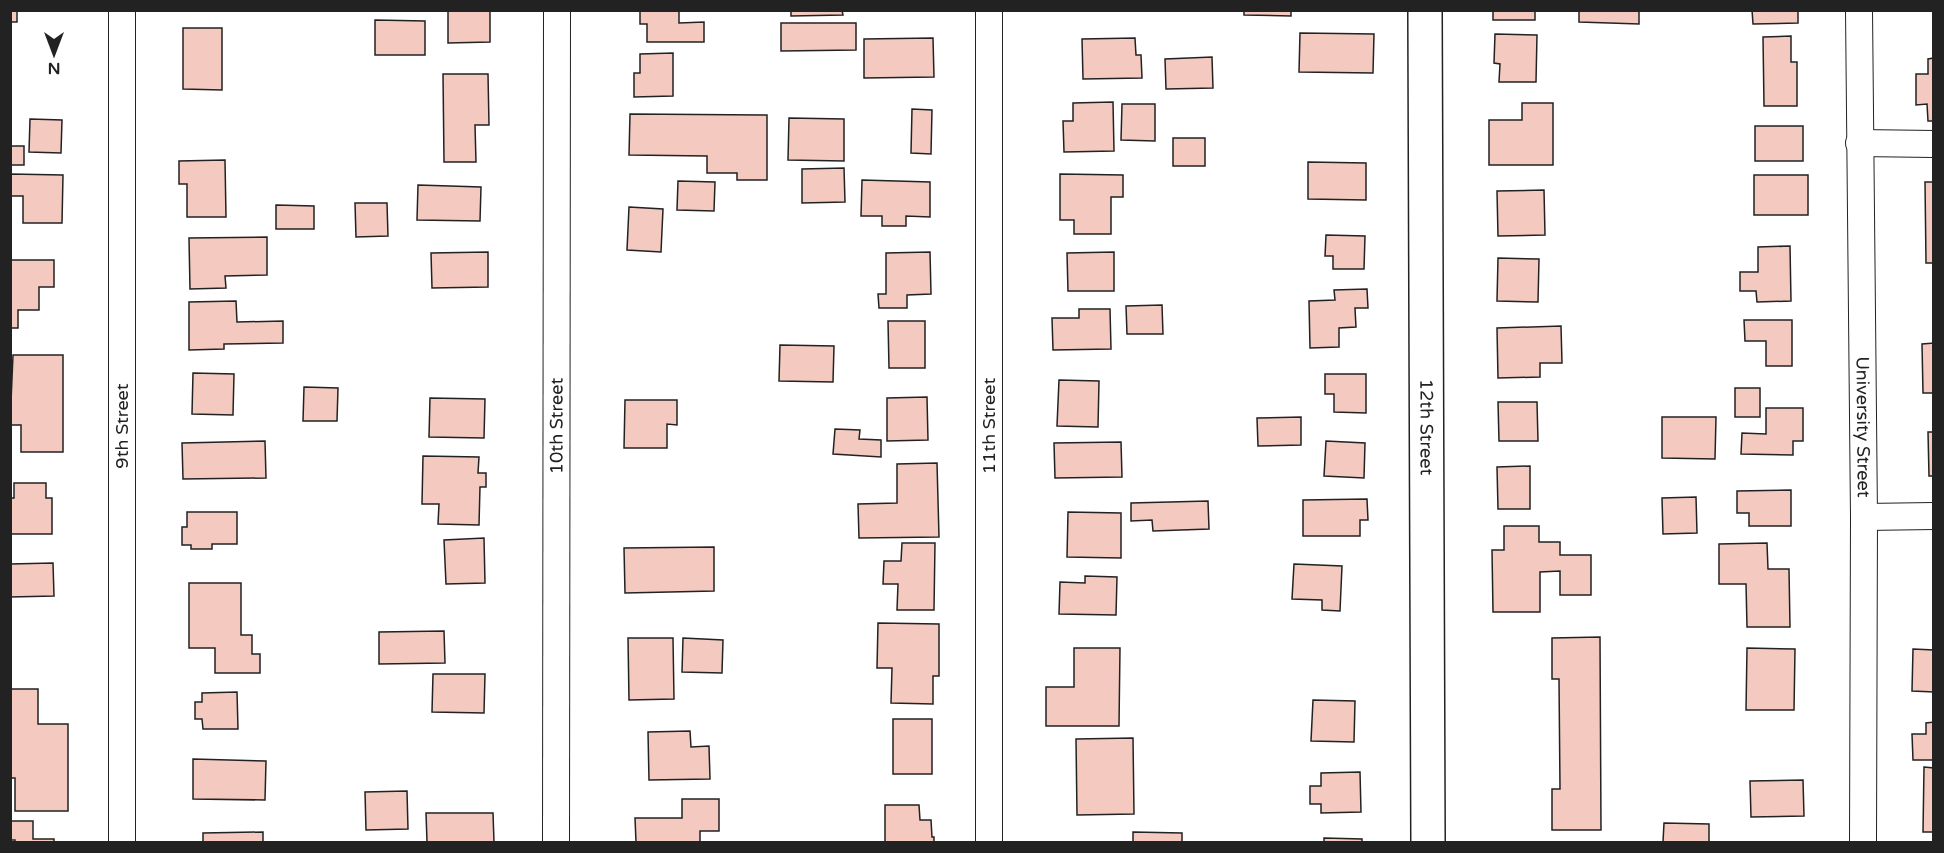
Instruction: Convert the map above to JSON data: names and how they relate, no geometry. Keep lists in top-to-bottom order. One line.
{"streets":{"street":["9th Street","10th Street","11th Street","12th Street","University Street"]},"north":"bottom"}
